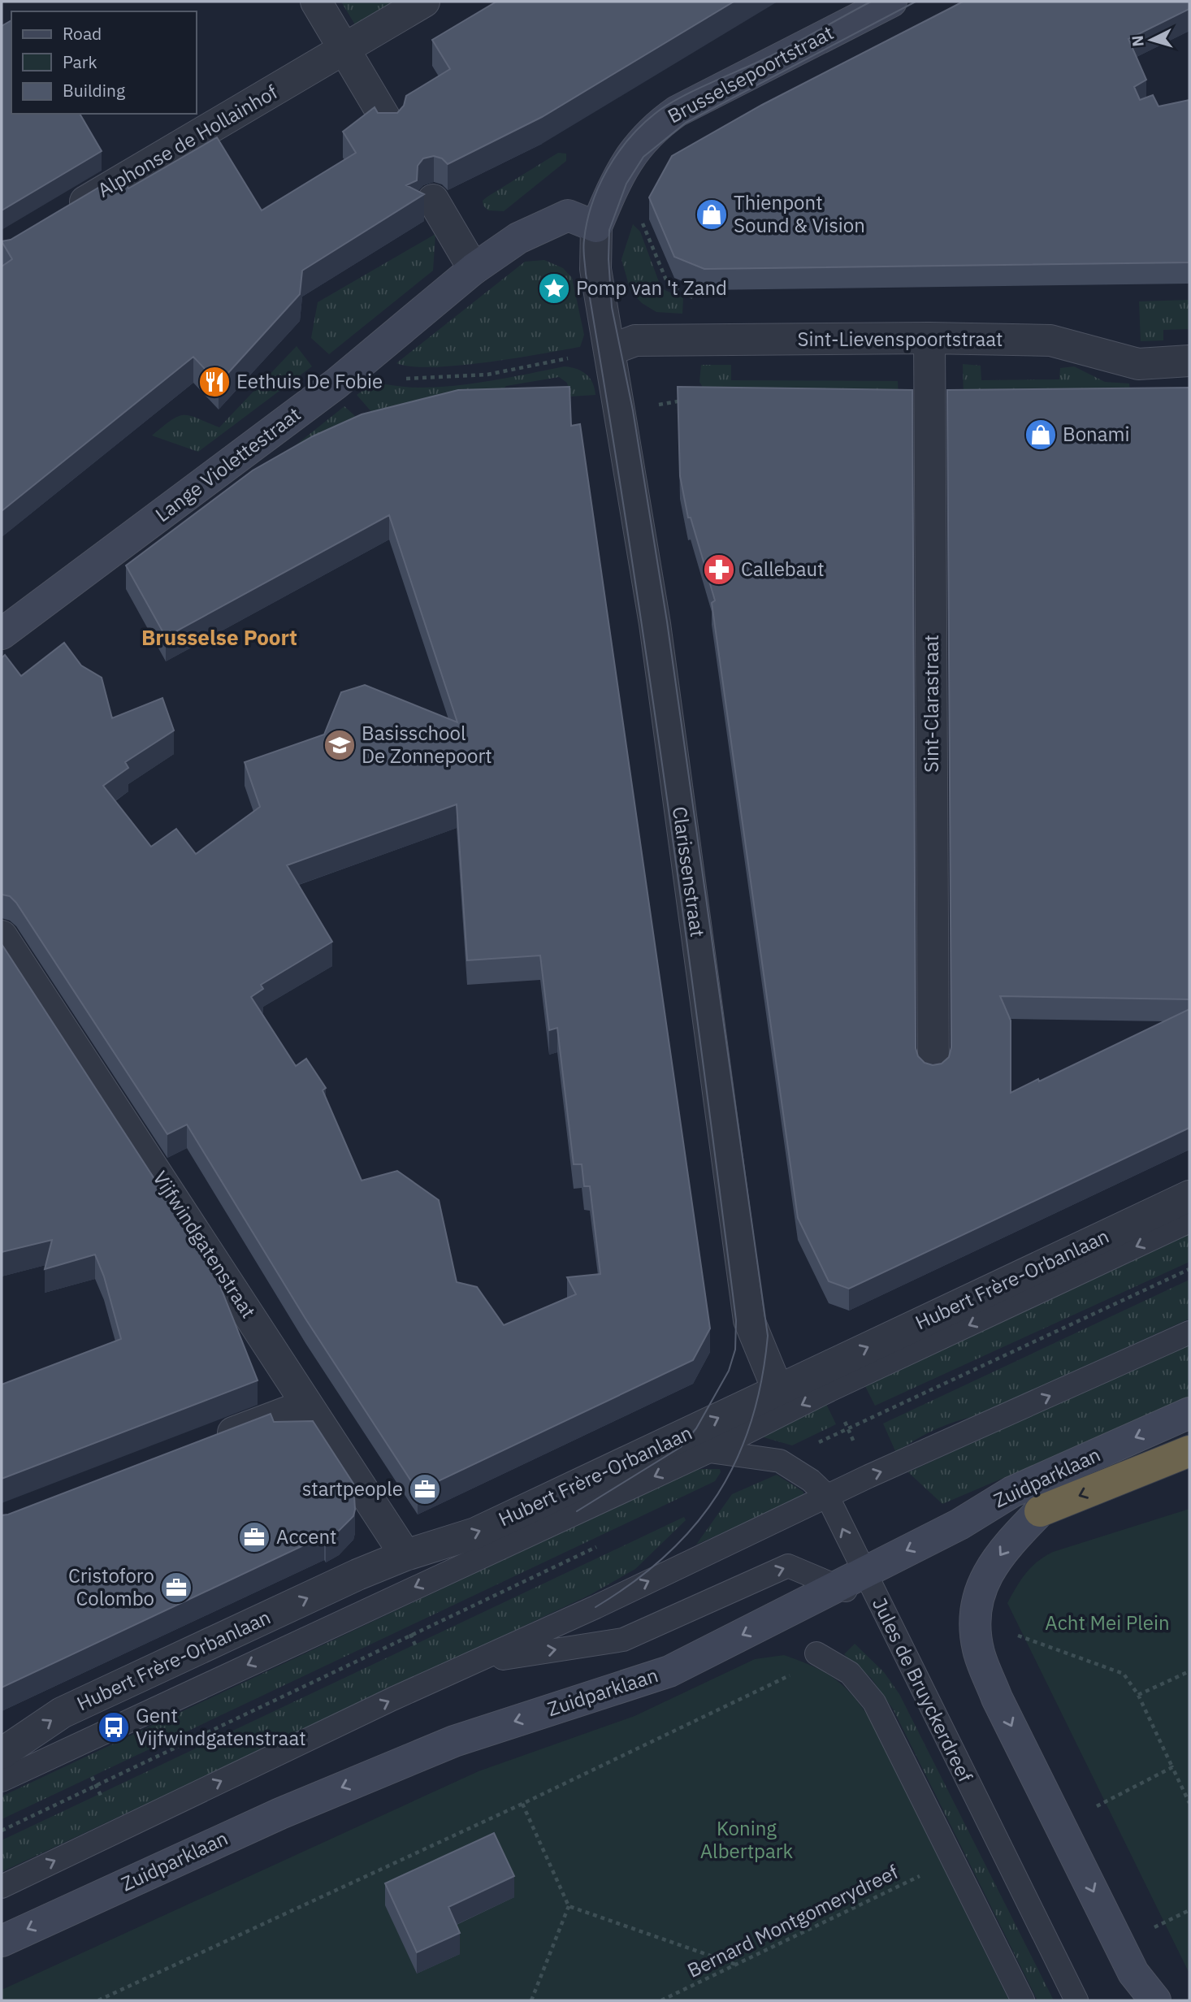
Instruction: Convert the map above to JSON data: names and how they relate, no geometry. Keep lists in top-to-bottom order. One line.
{"streets":{"street":["Brusselsepoortstraat","Alphonse de Hollainhof","Sint-Lievenspoortstraat","Lange Violettestraat","Sint-Clarastraat","Clarissenstraat","Vijfwindgatenstraat","Hubert Frère-Orbanlaan","Zuidparklaan"],"lane":["Jules de Bruyckerdreef"],"path":["Bernard Montgomerydreef"]},"crossings":[["Brusselsepoortstraat","Lange Violettestraat"],["Brusselsepoortstraat","Clarissenstraat"],["Sint-Lievenspoortstraat","Sint-Clarastraat"],["Sint-Lievenspoortstraat","Clarissenstraat"],["Lange Violettestraat","Clarissenstraat"],["Clarissenstraat","Hubert Frère-Orbanlaan"],["Vijfwindgatenstraat","Hubert Frère-Orbanlaan"],["Zuidparklaan","Jules de Bruyckerdreef"]],"one_way":["Hubert Frère-Orbanlaan","Zuidparklaan"],"districts":["Brusselse Poort"],"parks":["Acht Mei Plein","Koning Albertpark"],"places":{"shop":["Thienpont Sound & Vision","Bonami"],"place":["Pomp van 't Zand"],"restaurant":["Eethuis De Fobie"],"pharmacy":["Callebaut"],"school or university":["Basisschool De Zonnepoort"],"office":["startpeople","Accent","Cristoforo Colombo"],"bus stop":["Gent Vijfwindgatenstraat"]},"legend":["Road","Park","Building"],"north":"left"}
